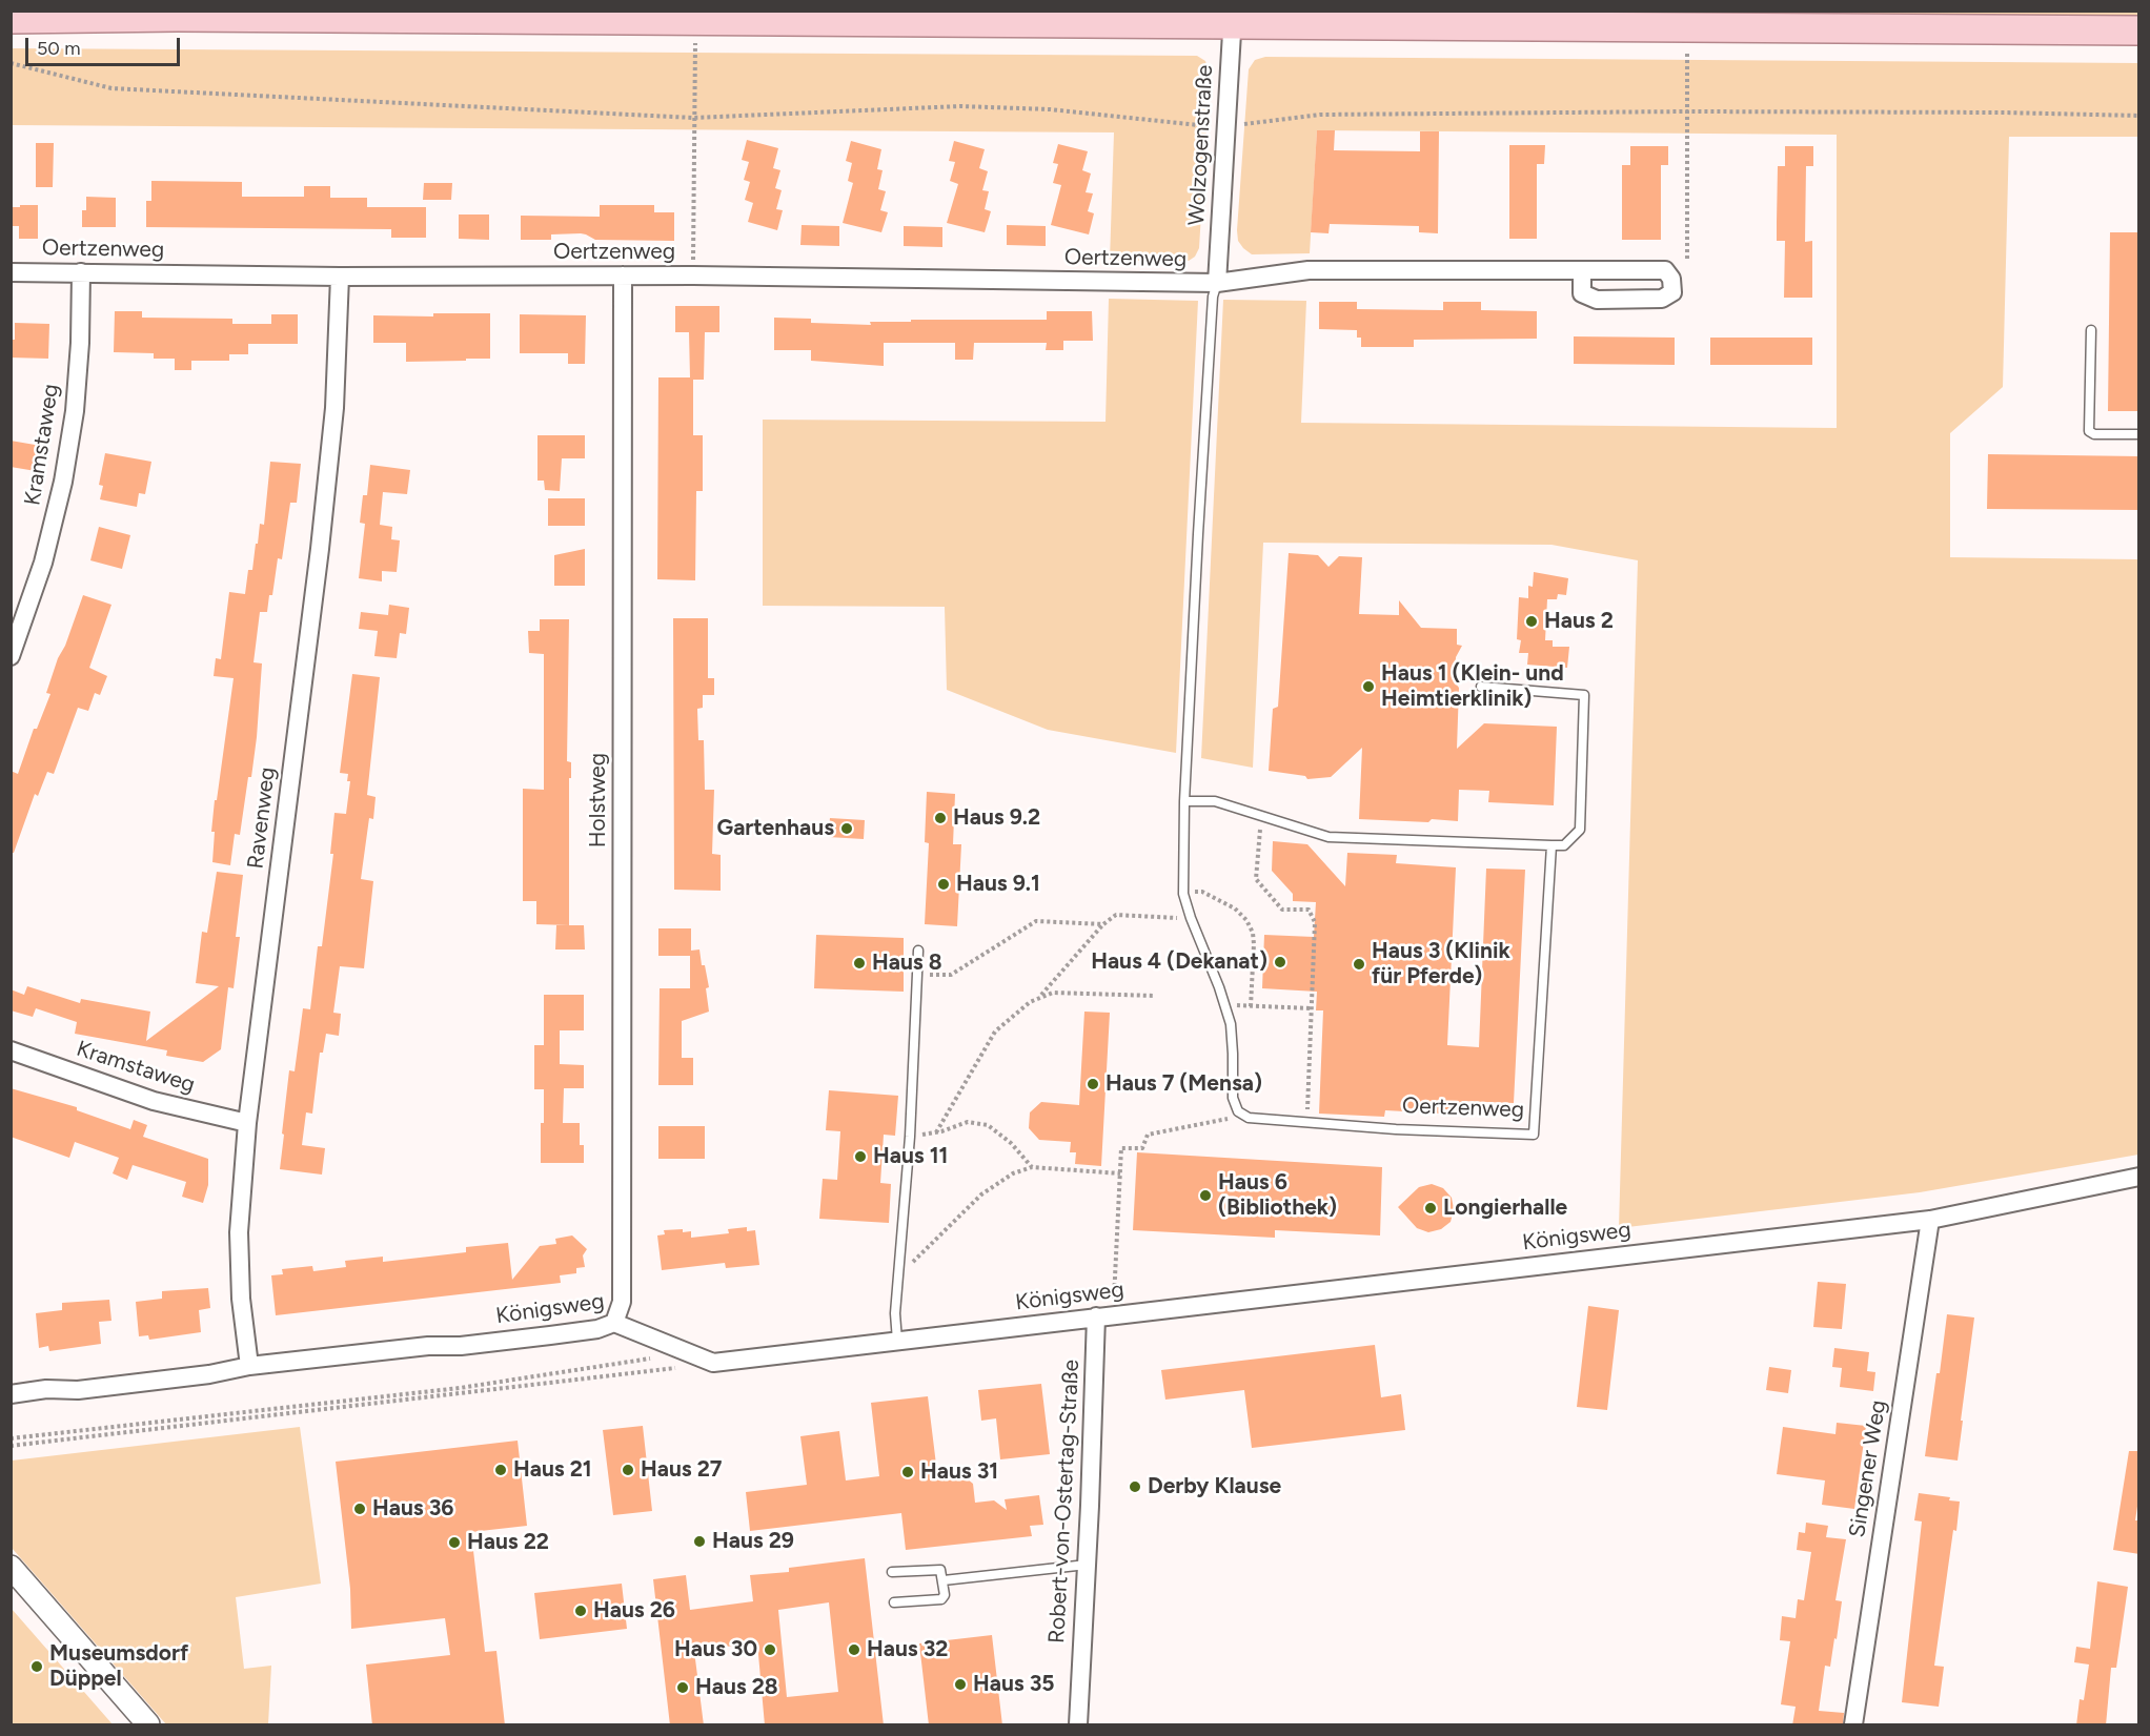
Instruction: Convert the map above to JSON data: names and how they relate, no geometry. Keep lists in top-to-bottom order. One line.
{"streets":{"street":["Wolzogenstraße","Oertzenweg","Kramstaweg","Holstweg","Ravenweg","Königsweg","Singener Weg","Robert-von-Ostertag-Straße"]},"crossings":[["Wolzogenstraße","Oertzenweg"],["Oertzenweg","Kramstaweg"],["Oertzenweg","Holstweg"],["Oertzenweg","Ravenweg"],["Kramstaweg","Ravenweg"],["Holstweg","Königsweg"],["Ravenweg","Königsweg"],["Königsweg","Singener Weg"],["Königsweg","Robert-von-Ostertag-Straße"]],"places":["Haus 2","Haus 1 (Klein- und Heimtierklinik)","Haus 9.2","Gartenhaus","Haus 9.1","Haus 4 (Dekanat)","Haus 8","Haus 3 (Klinik für Pferde)","Haus 7 (Mensa)","Haus 11","Haus 6 (Bibliothek)","Longierhalle","Haus 21","Haus 27","Haus 31","Derby Klause","Haus 36","Haus 29","Haus 22","Haus 26","Haus 30","Haus 32","Museumsdorf Düppel","Haus 35","Haus 28"],"scale_bar":"50 m"}
